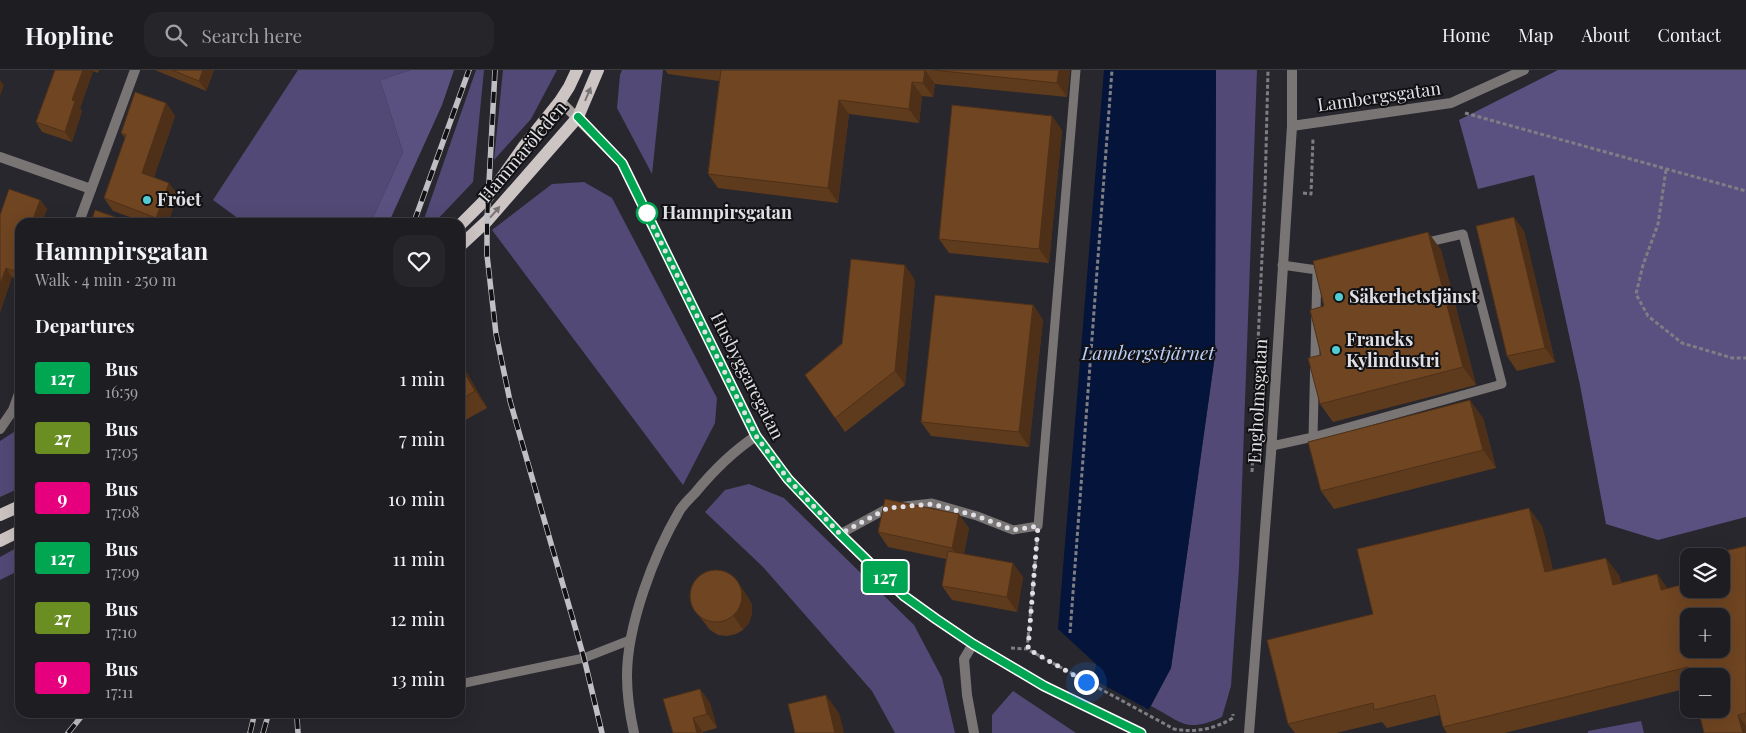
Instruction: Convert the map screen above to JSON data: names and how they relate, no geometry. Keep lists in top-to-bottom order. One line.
{"streets":{"main road":["Hammaröleden"],"street":["Lambergsgatan","Husbyggaregatan","Engholmsgatan"]},"crossings":[["Lambergsgatan","Engholmsgatan"],["Hammaröleden","Husbyggaregatan"]],"water":["Lambergstjärnet"],"places":["Fröet","Hamnpirsgatan","Säkerhetstjänst","Francks Kylindustri"],"lines":["bus line 127"],"page":{"header":"Hopline","search":"Search here","nav":["Home","Map","About","Contact"],"on_map":"127","heading":[["Hamnpirsgatan","Walk · 4 min · 250 m"],"Departures"],"list":[{"mark":"127","name":"Bus","note":"16:59","value":"1 min"},{"mark":"27","name":"Bus","note":"17:05","value":"7 min"},{"mark":"9","name":"Bus","note":"17:08","value":"10 min"},{"mark":"127","name":"Bus","note":"17:09","value":"11 min"},{"mark":"27","name":"Bus","note":"17:10","value":"12 min"},{"mark":"9","name":"Bus","note":"17:11","value":"13 min"}],"map_buttons":["+","−"]}}
